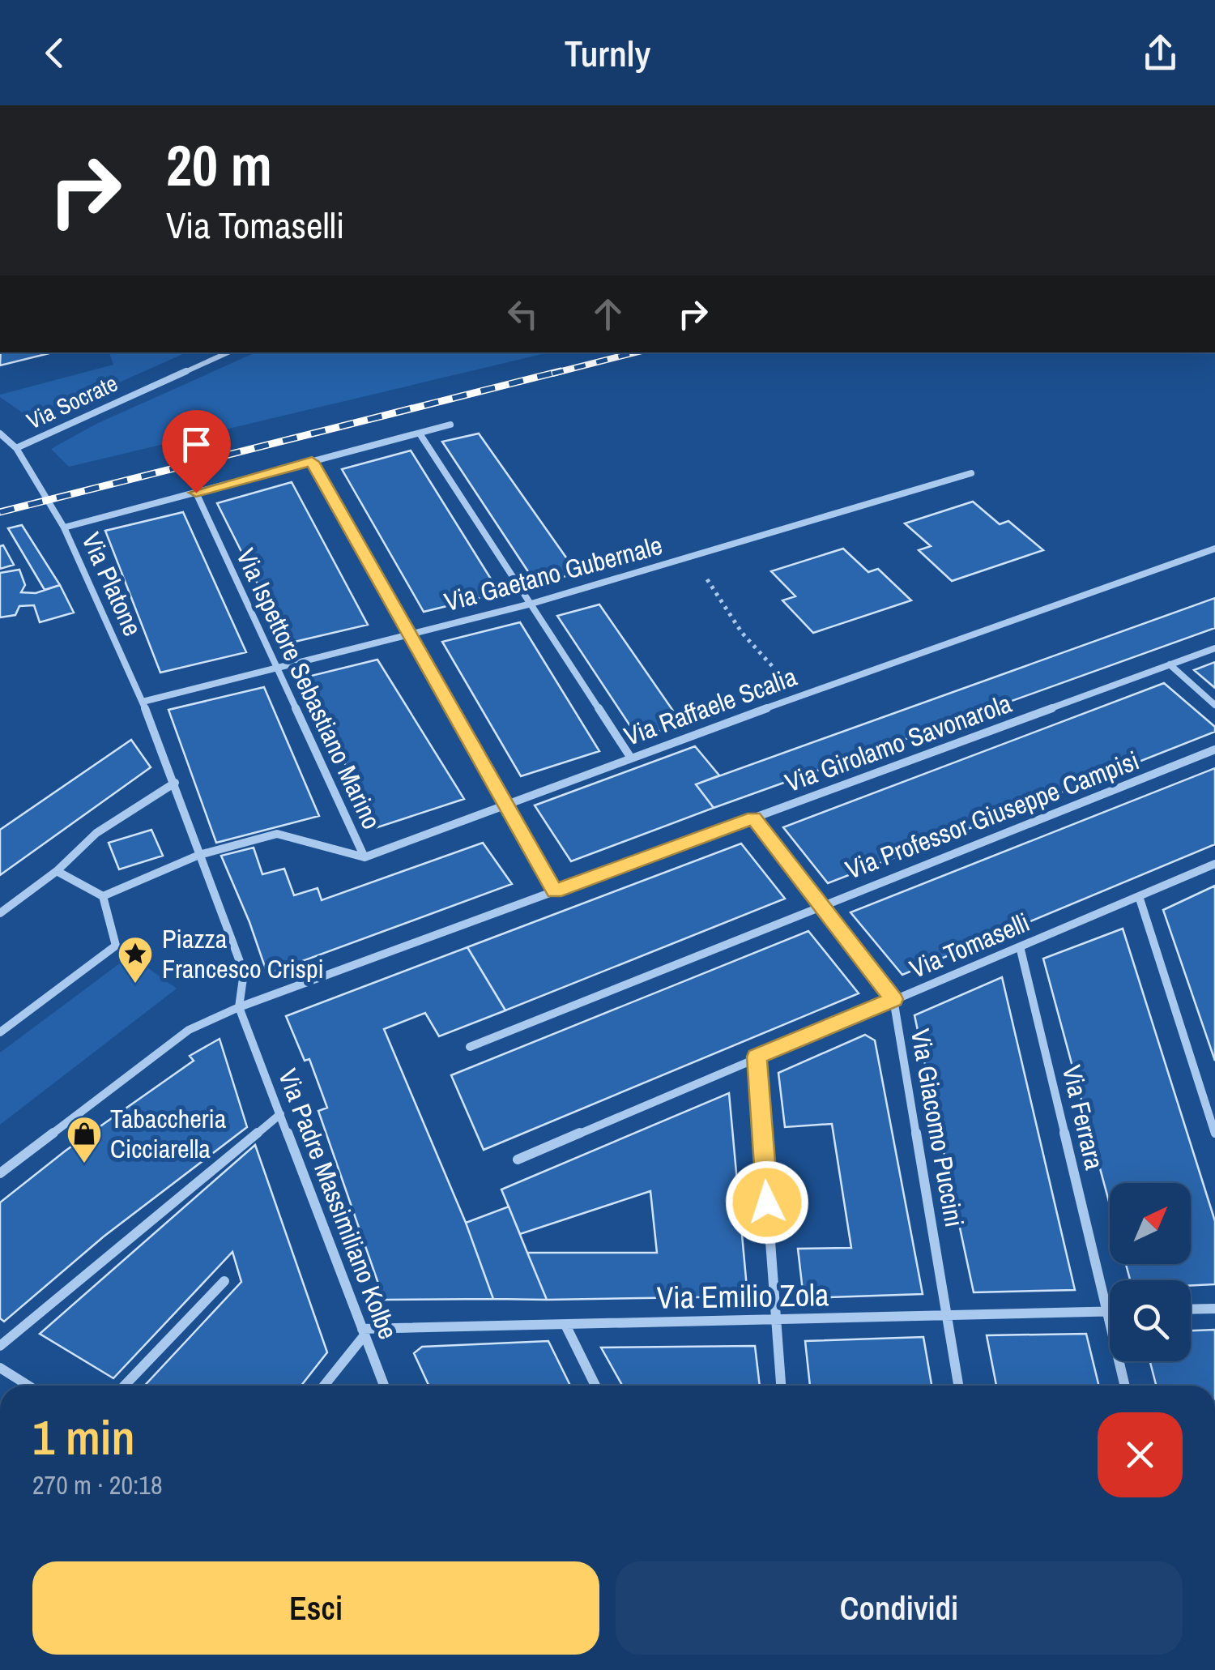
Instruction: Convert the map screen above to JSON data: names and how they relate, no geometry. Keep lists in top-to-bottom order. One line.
{"streets":{"street":["Via Socrate","Via Gaetano Gubernale","Via Platone","Via Ispettore Sebastiano Marino","Via Raffaele Scalia","Via Girolamo Savonarola","Via Professor Giuseppe Campisi","Via Tomaselli","Via Ferrara","Via Giacomo Puccini","Via Padre Massimiliano Kolbe","Via Emilio Zola"]},"crossings":[["Via Socrate","Via Platone"],["Via Gaetano Gubernale","Via Platone"],["Via Gaetano Gubernale","Via Ispettore Sebastiano Marino"],["Via Platone","Via Girolamo Savonarola"],["Via Platone","Via Padre Massimiliano Kolbe"],["Via Ispettore Sebastiano Marino","Via Raffaele Scalia"],["Via Girolamo Savonarola","Via Giacomo Puccini"],["Via Girolamo Savonarola","Via Padre Massimiliano Kolbe"],["Via Professor Giuseppe Campisi","Via Giacomo Puccini"],["Via Tomaselli","Via Ferrara"],["Via Tomaselli","Via Giacomo Puccini"],["Via Ferrara","Via Emilio Zola"],["Via Giacomo Puccini","Via Emilio Zola"],["Via Padre Massimiliano Kolbe","Via Emilio Zola"]],"places":{"place":["Piazza Francesco Crispi"],"shop":["Tabaccheria Cicciarella"]},"north":"top right","page":{"header":"Turnly","turn":["20 m","Via Tomaselli"],"heading":["1 min","270 m · 20:18"],"buttons":["Esci","Condividi"]}}
